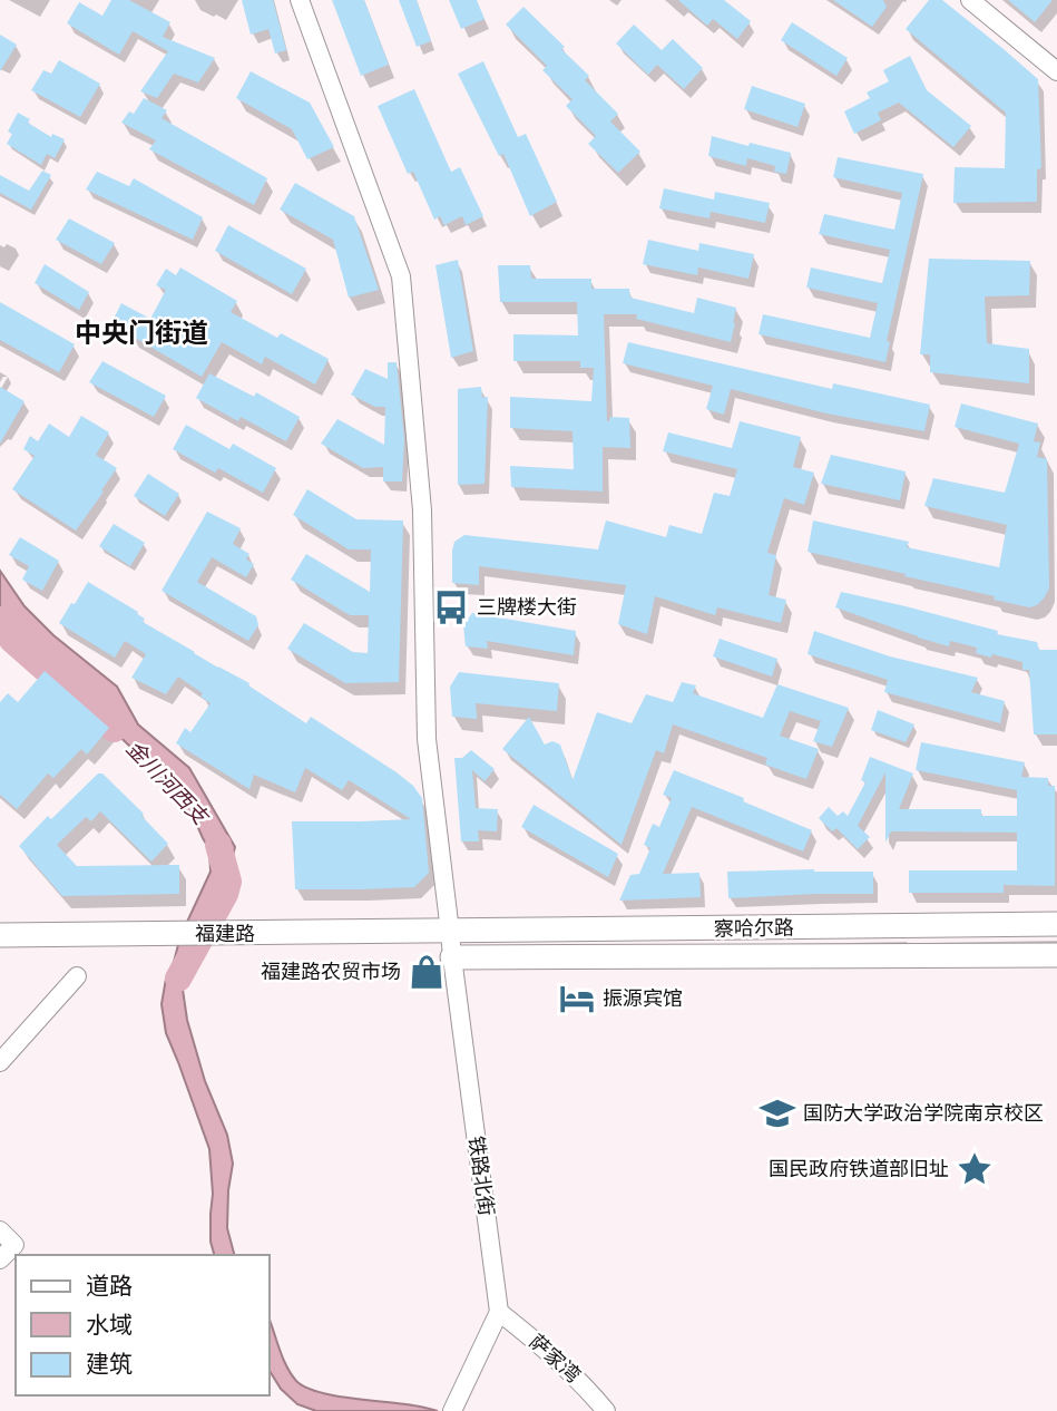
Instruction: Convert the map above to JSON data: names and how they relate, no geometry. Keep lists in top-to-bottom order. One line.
{"streets":{"main road":["察哈尔路","福建路"],"street":["铁路北街","萨家湾"]},"crossings":[["察哈尔路","福建路"],["察哈尔路","铁路北街"],["福建路","铁路北街"],["铁路北街","萨家湾"]],"districts":["中央门街道"],"water":["金川河西支"],"places":{"bus stop":["三牌楼大街"],"shop":["福建路农贸市场"],"hotel":["振源宾馆"],"school or university":["国防大学政治学院南京校区"],"place":["国民政府铁道部旧址"]},"legend":["道路","水域","建筑"]}
